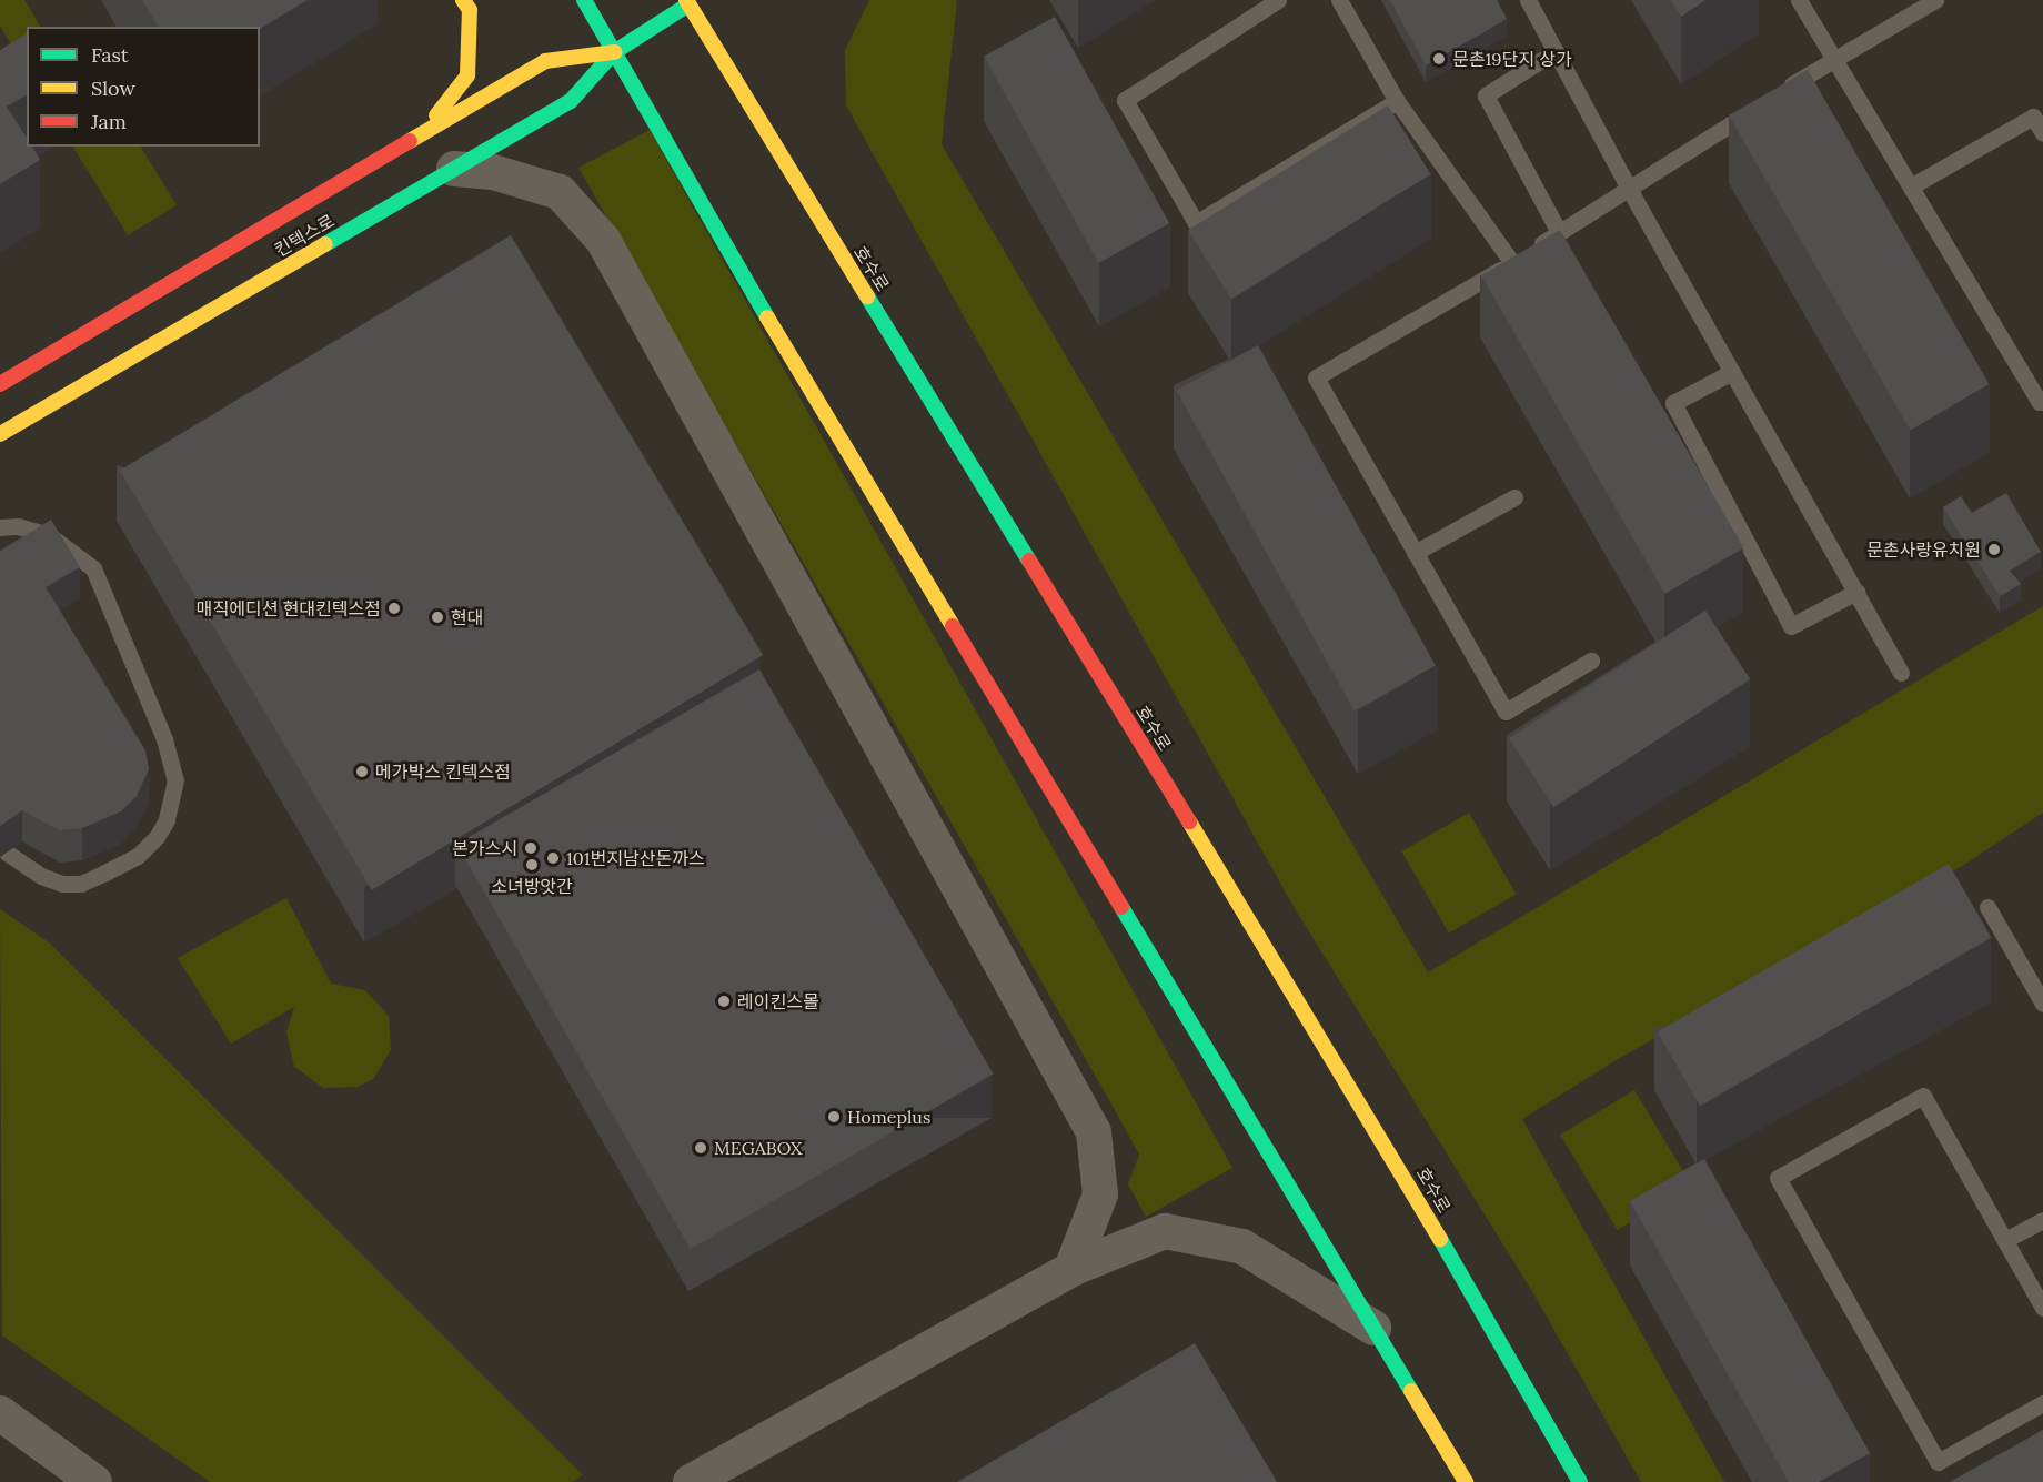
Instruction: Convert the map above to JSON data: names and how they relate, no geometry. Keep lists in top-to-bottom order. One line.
{"streets":{"main road":["킨텍스로","호수로"]},"crossings":[["킨텍스로","호수로"]],"places":["문촌19단지 상가","문촌사랑유치원","매직에디션 현대킨텍스점","현대","메가박스 킨텍스점","본가스시","101번지남산돈까스","소녀방앗간","레이킨스몰","Homeplus","MEGABOX"],"legend":["Fast","Slow","Jam"]}
